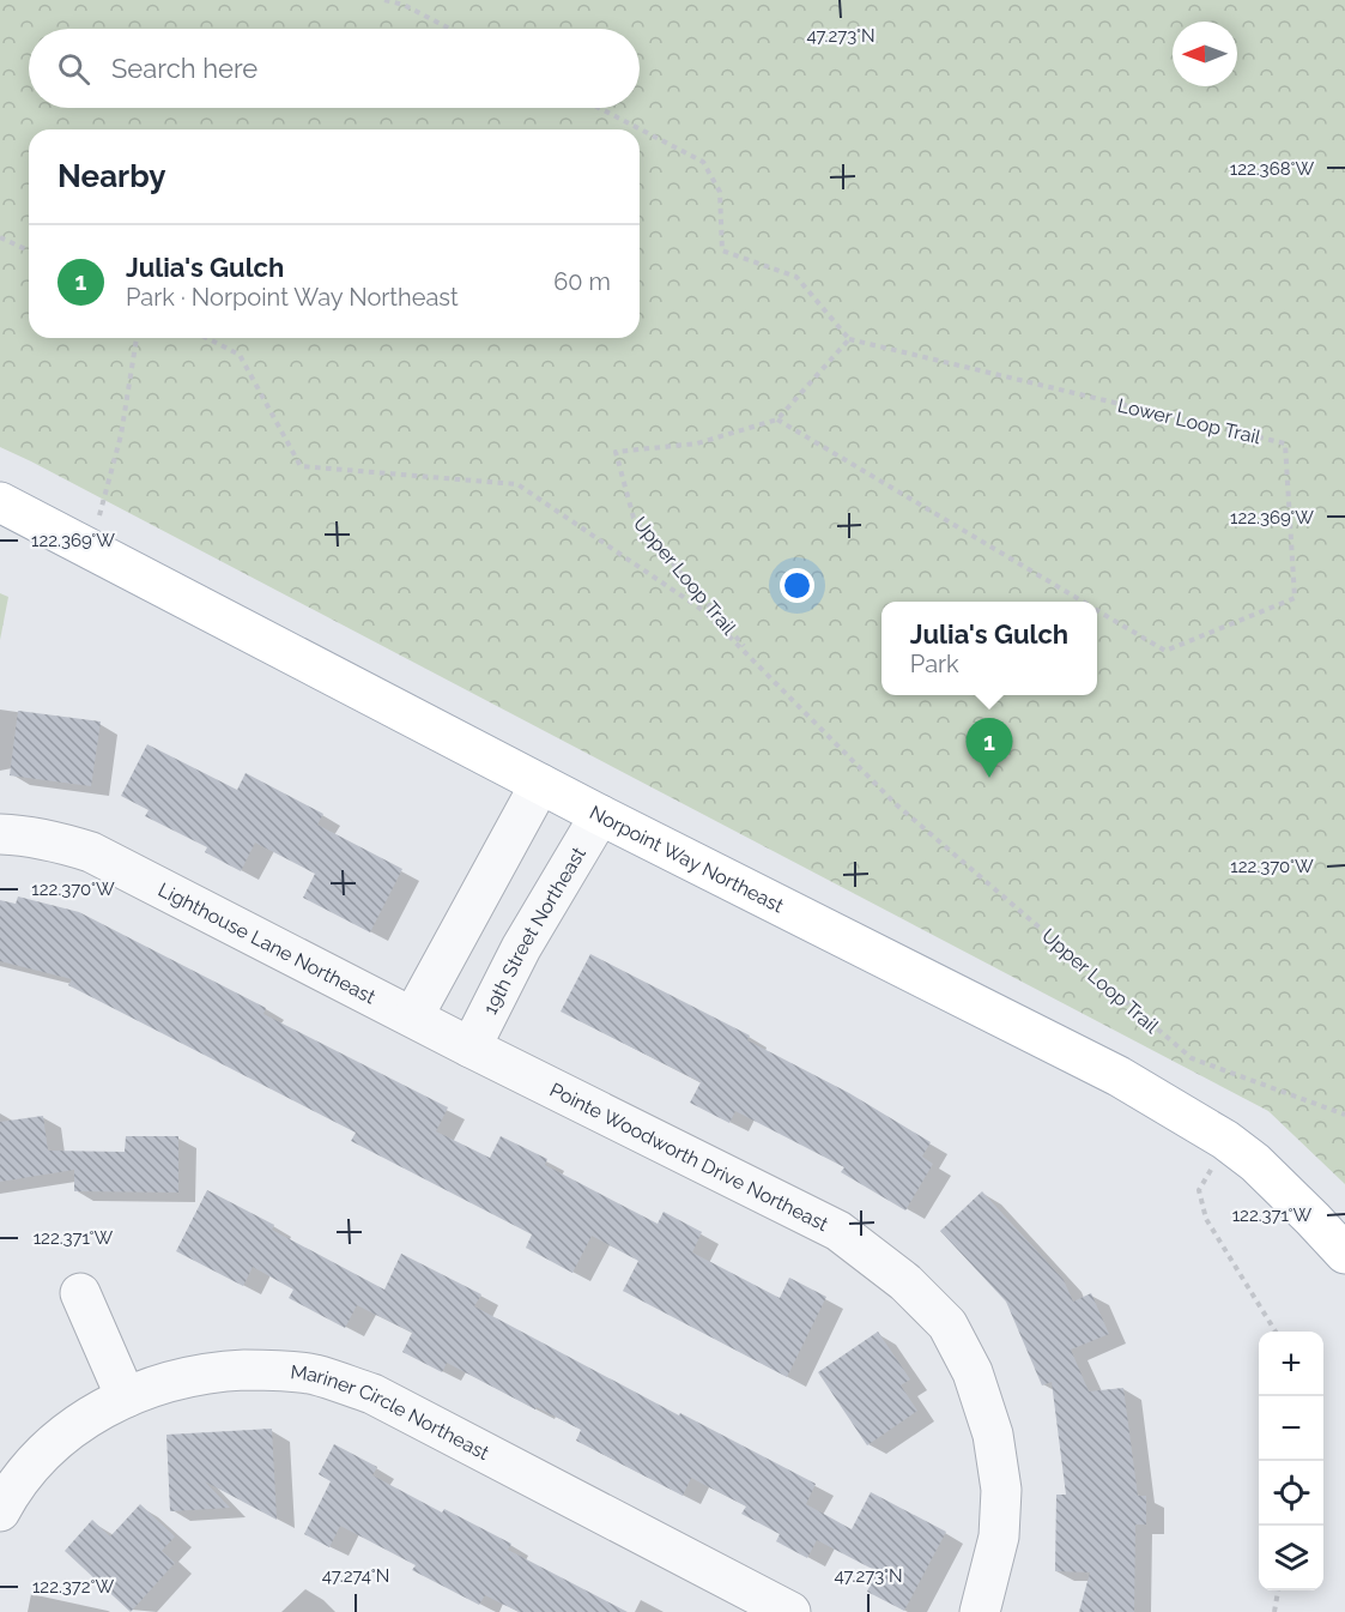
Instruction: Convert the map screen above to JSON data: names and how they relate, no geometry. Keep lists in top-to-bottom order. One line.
{"streets":{"main road":["Norpoint Way Northeast"],"street":["19th Street Northeast","Lighthouse Lane Northeast","Pointe Woodworth Drive Northeast","Mariner Circle Northeast"],"path":["Lower Loop Trail","Upper Loop Trail"]},"crossings":[["Lower Loop Trail","Upper Loop Trail"],["Norpoint Way Northeast","19th Street Northeast"],["19th Street Northeast","Pointe Woodworth Drive Northeast"],["Lighthouse Lane Northeast","Pointe Woodworth Drive Northeast"]],"north":"left","page":{"search":"Search here","heading":"Nearby","list":[{"mark":"1","name":"Julia's Gulch","note":"Park · Norpoint Way Northeast","value":"60 m"}],"popup":["Julia's Gulch","Park"],"pins":"1","map_buttons":["+","−"]},"coordinates":["47.273°N","122.368°W","122.369°W","122.370°W","122.371°W","47.274°N","122.372°W"]}
